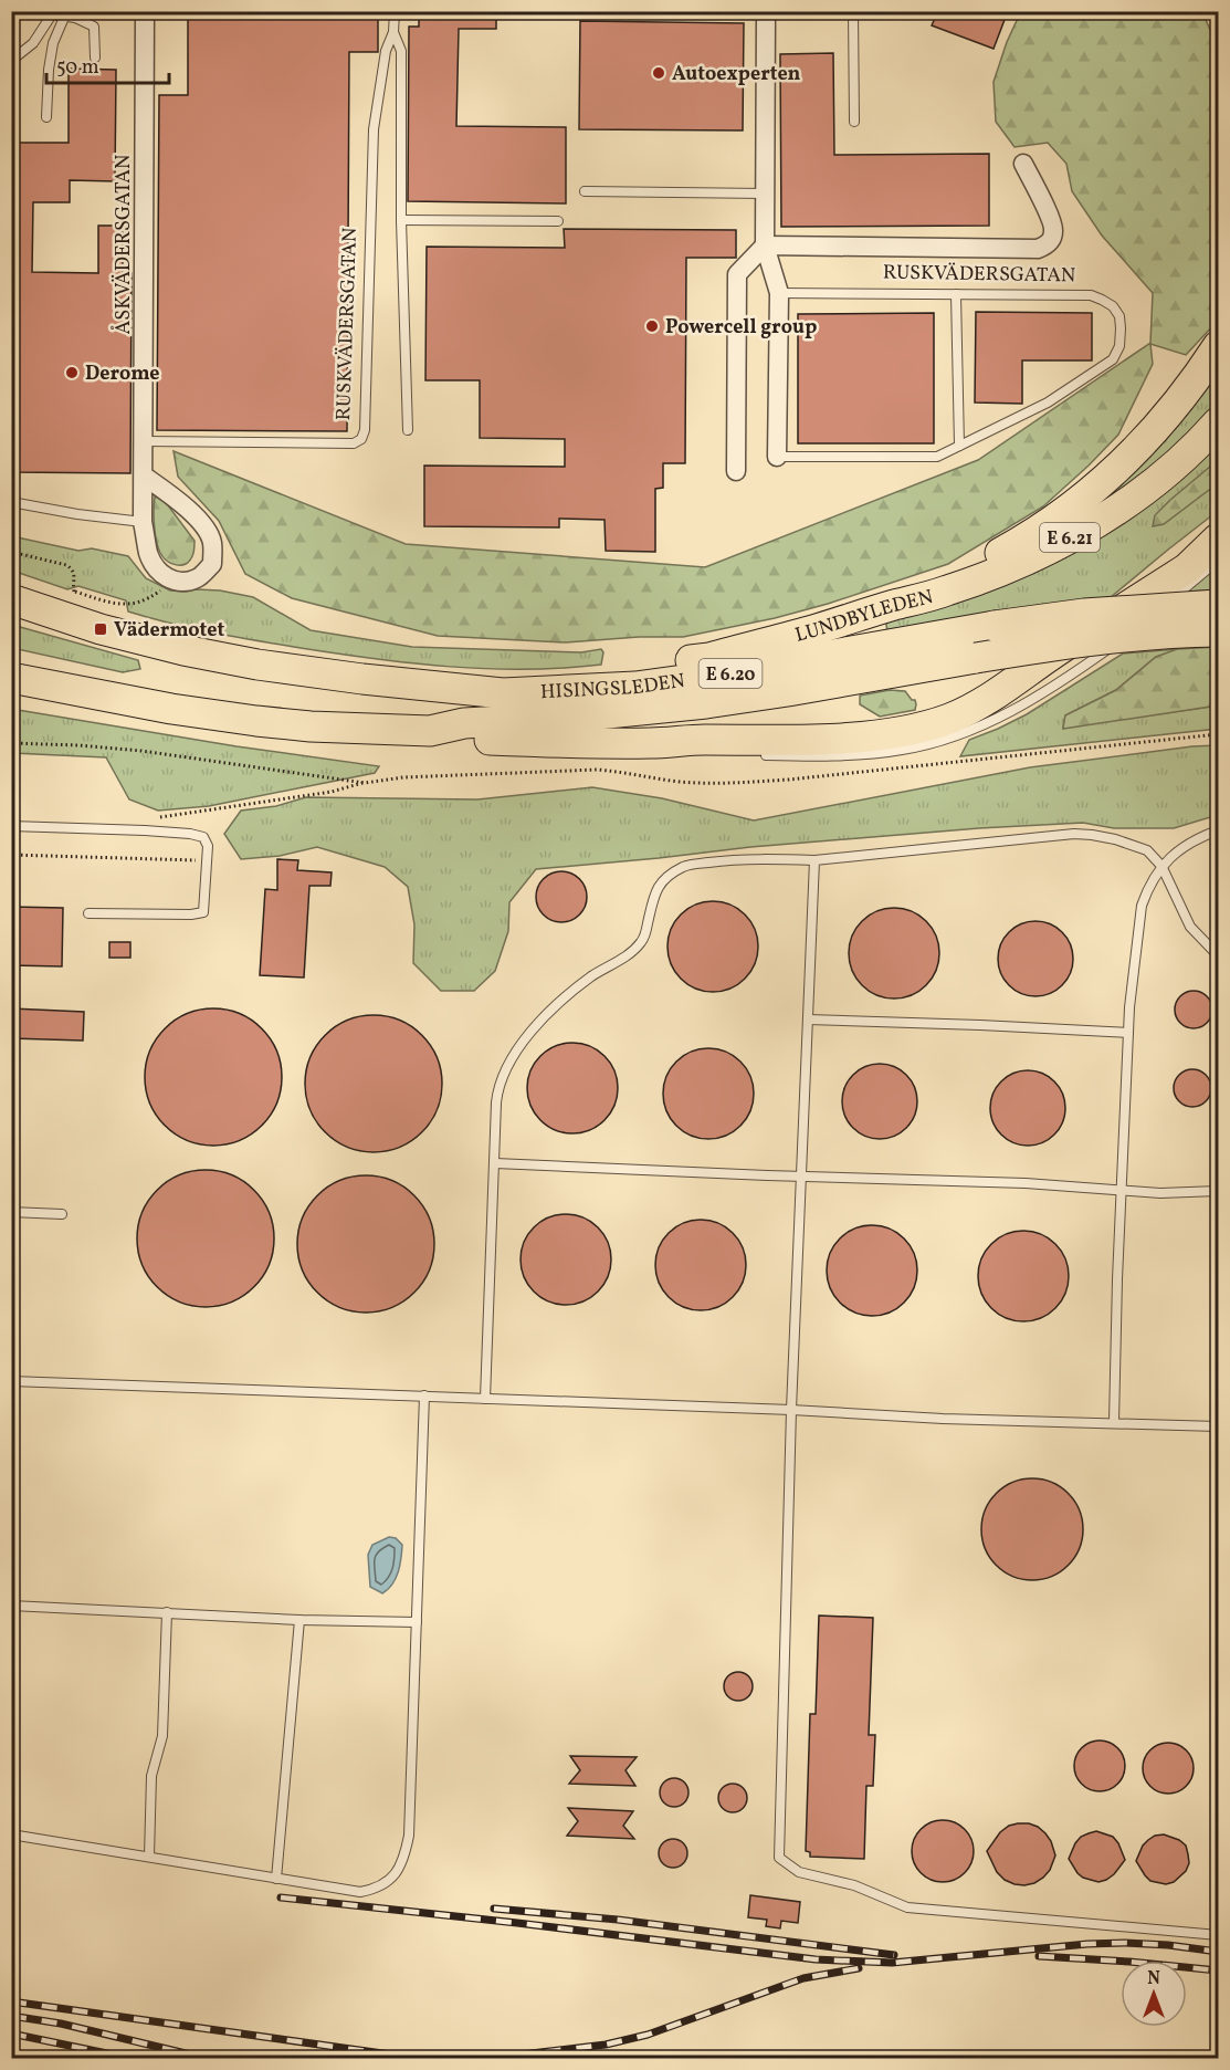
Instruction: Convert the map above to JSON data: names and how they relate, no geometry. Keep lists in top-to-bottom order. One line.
{"streets":{"highway":["E 6.21","LUNDBYLEDEN","E 6.20","HISINGSLEDEN"],"street":["ÅSKVÄDERSGATAN","RUSKVÄDERSGATAN"]},"crossings":[["ÅSKVÄDERSGATAN","RUSKVÄDERSGATAN"],["LUNDBYLEDEN","HISINGSLEDEN"]],"places":{"other":["Autoexperten","Powercell group","Derome"],"transit":["Vädermotet"]},"scale_bar":"50 m","north":"top"}
